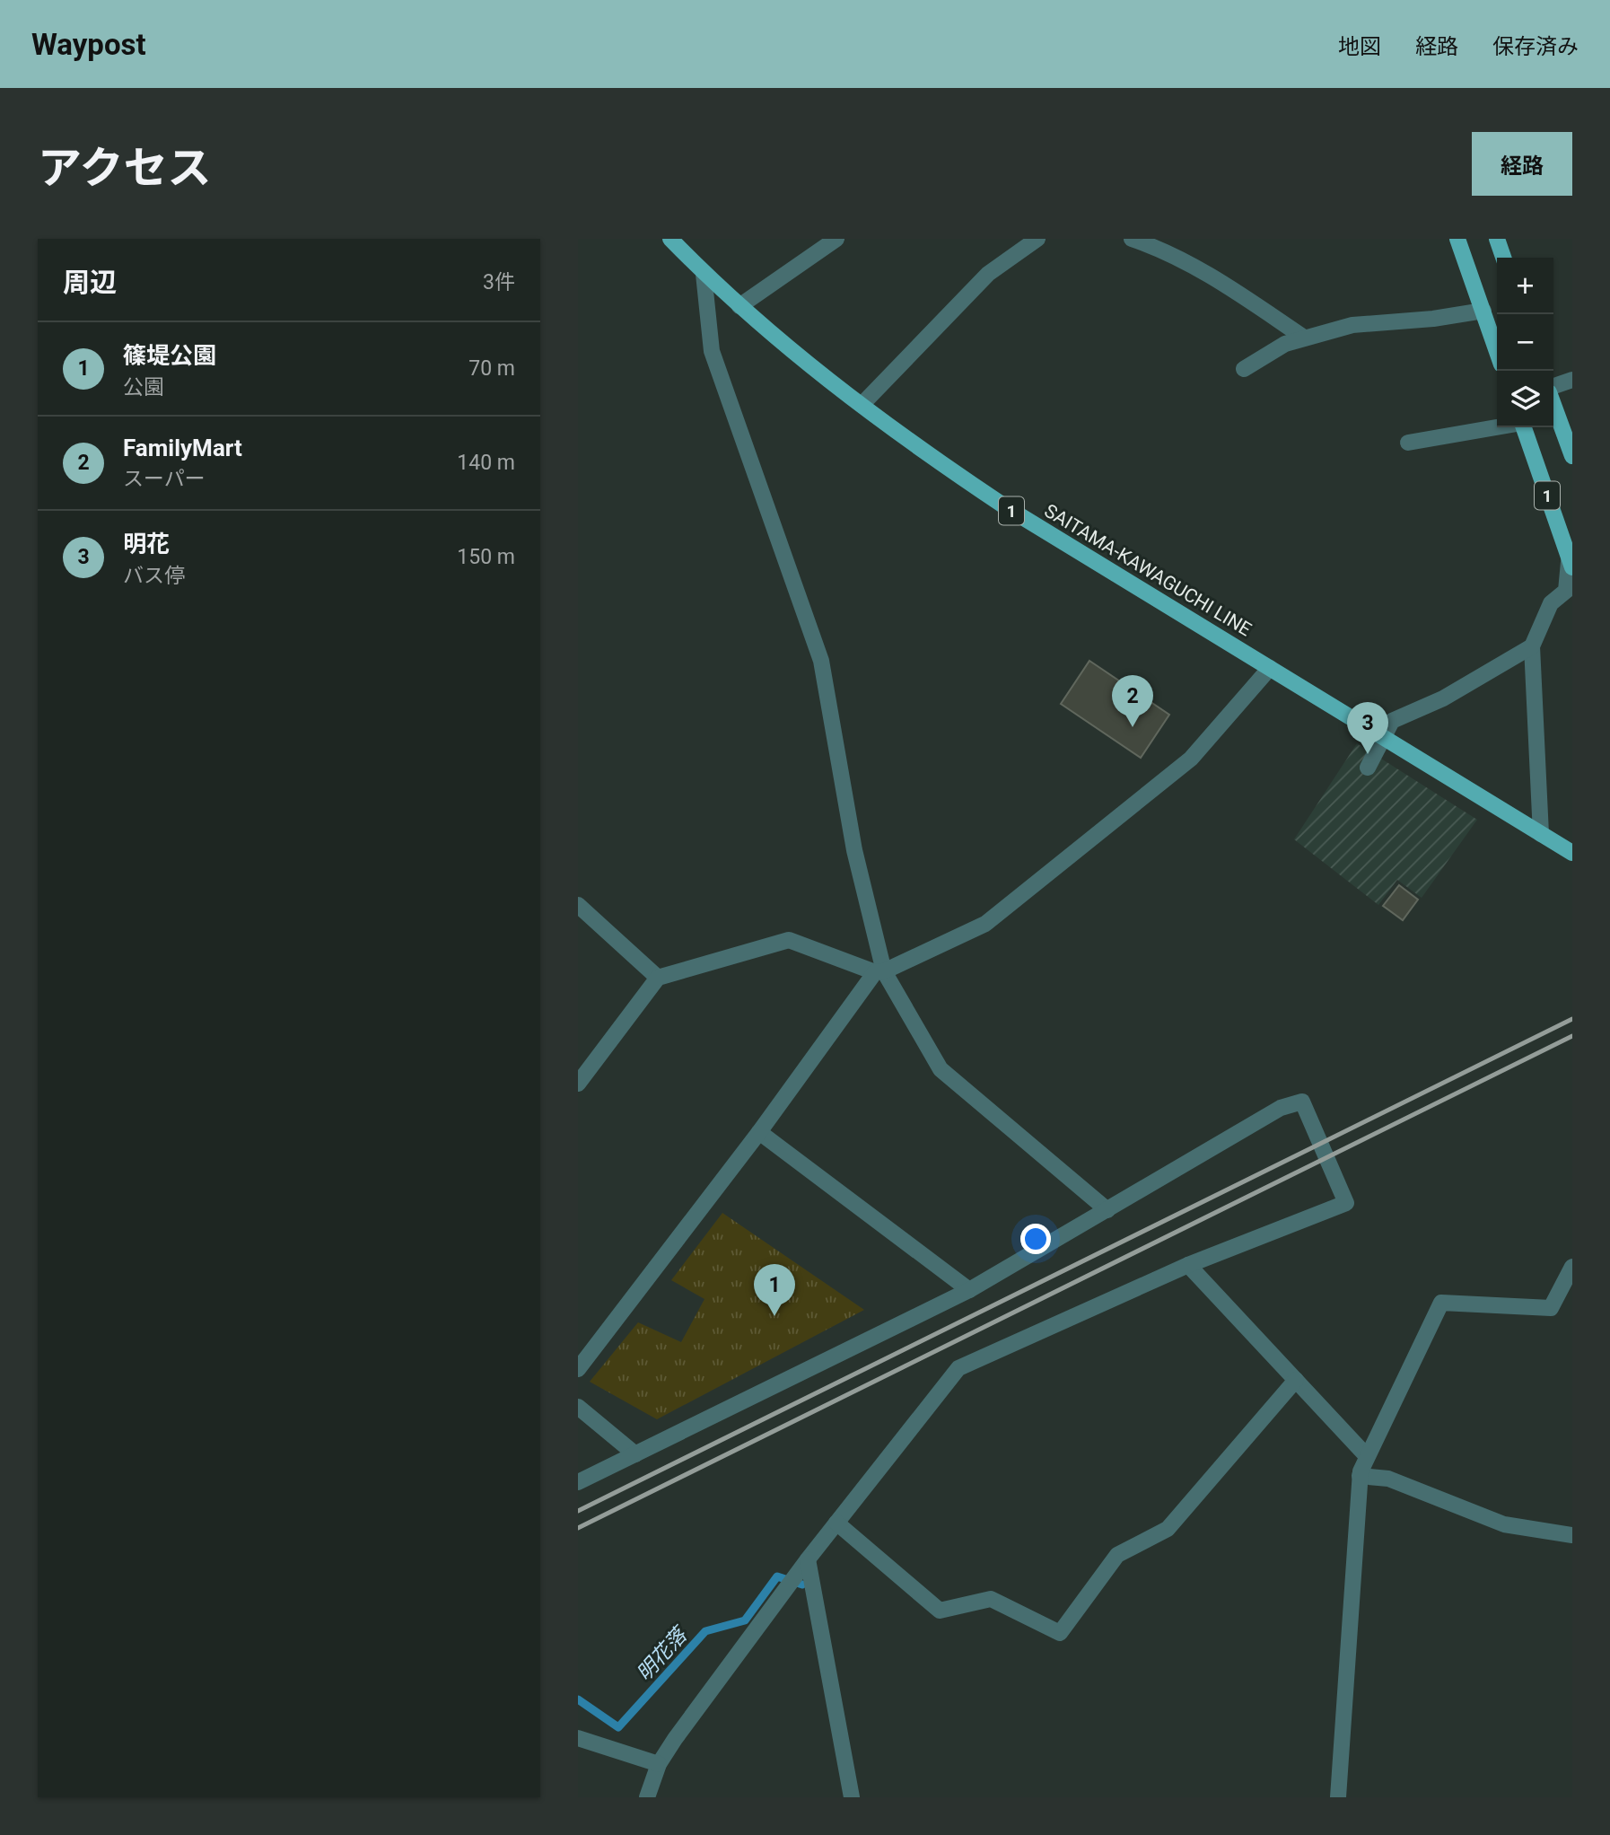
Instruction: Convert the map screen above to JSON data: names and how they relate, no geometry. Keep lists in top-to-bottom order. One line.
{"streets":{"main road":["1","SAITAMA-KAWAGUCHI LINE"]},"water":["明花落"],"page":{"header":"Waypost","nav":["地図","経路","保存済み"],"title":"アクセス","buttons":"経路","heading":["周辺","3件"],"map_buttons":["+","−"],"list":[{"mark":"1","name":"篠堤公園","note":"公園","value":"70 m"},{"mark":"2","name":"FamilyMart","note":"スーパー","value":"140 m"},{"mark":"3","name":"明花","note":"バス停","value":"150 m"}],"pins":["2","3","1"]}}
